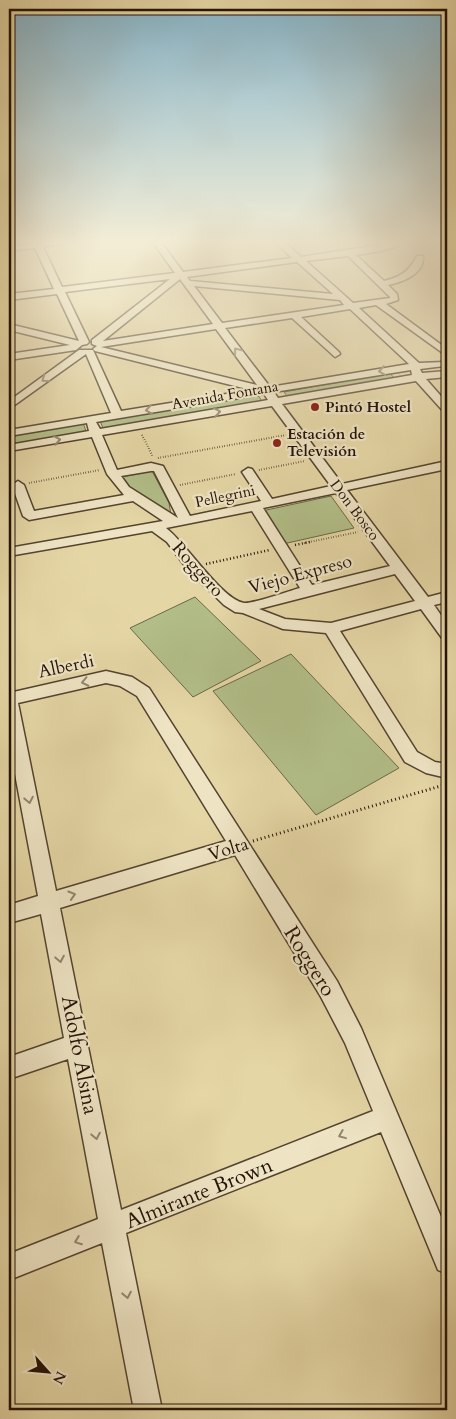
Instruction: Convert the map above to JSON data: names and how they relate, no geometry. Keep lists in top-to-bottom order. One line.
{"streets":{"street":["Avenida Fontana","Pellegrini","Don Bosco","Roggero","Viejo Expreso","Alberdi","Volta","Adolfo Alsina","Almirante Brown"]},"crossings":[["Avenida Fontana","Don Bosco"],["Avenida Fontana","Roggero"],["Pellegrini","Don Bosco"],["Pellegrini","Roggero"],["Don Bosco","Viejo Expreso"],["Roggero","Viejo Expreso"],["Roggero","Alberdi"],["Roggero","Volta"],["Roggero","Almirante Brown"],["Alberdi","Adolfo Alsina"],["Volta","Adolfo Alsina"],["Adolfo Alsina","Almirante Brown"]],"one_way":["Alberdi","Volta","Adolfo Alsina","Almirante Brown"],"places":["Pintó Hostel","Estación de Televisión"],"north":"bottom right"}
